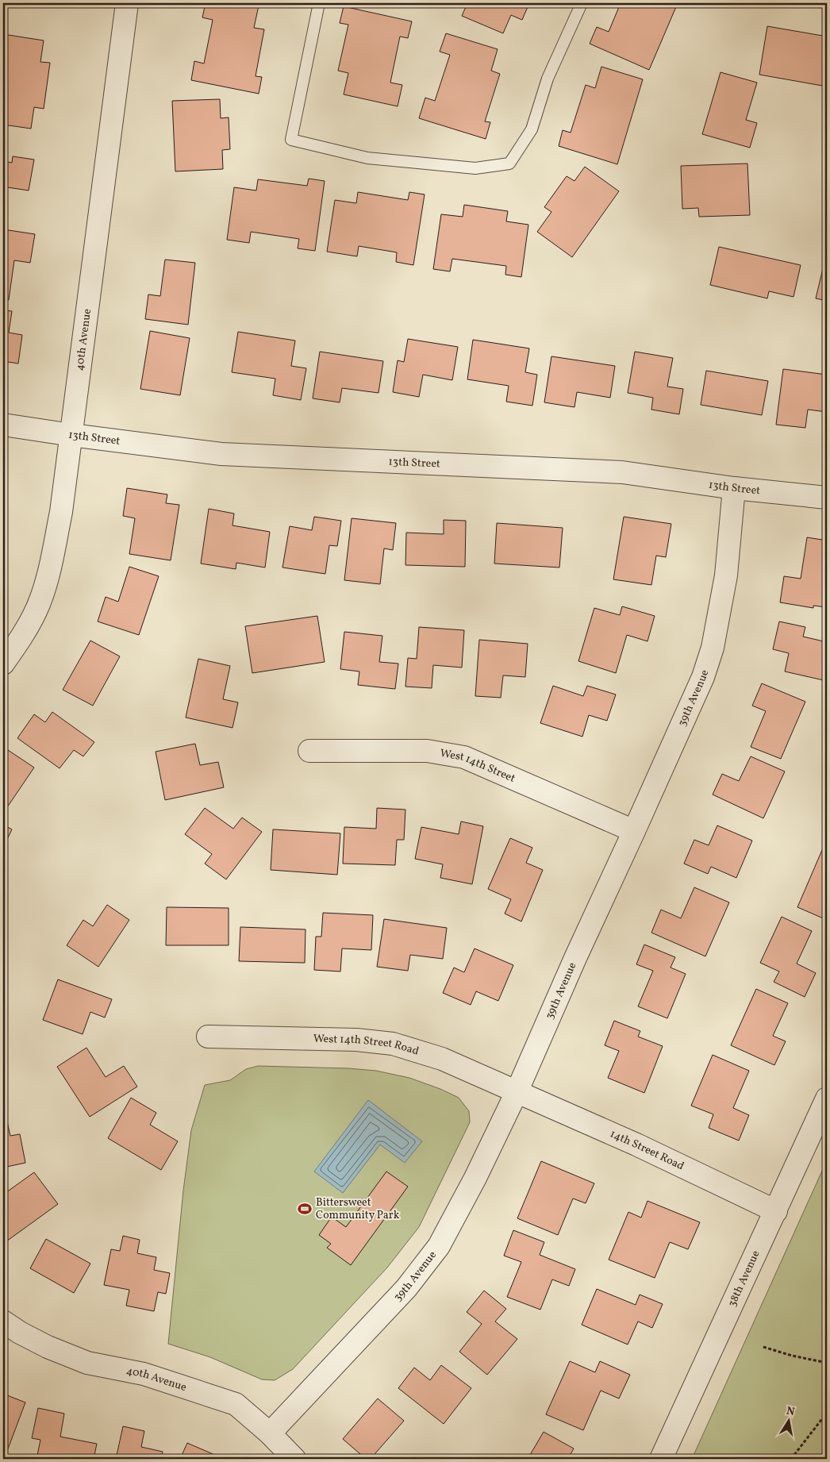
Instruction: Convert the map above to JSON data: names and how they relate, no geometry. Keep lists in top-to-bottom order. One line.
{"streets":{"street":["40th Avenue","13th Street","39th Avenue","West 14th Street","West 14th Street Road","14th Street Road","38th Avenue"]},"crossings":[["40th Avenue","13th Street"],["40th Avenue","39th Avenue"],["13th Street","39th Avenue"],["39th Avenue","West 14th Street"],["39th Avenue","West 14th Street Road"],["39th Avenue","14th Street Road"],["West 14th Street Road","14th Street Road"],["14th Street Road","38th Avenue"]],"places":{"sports":["Bittersweet Community Park"]},"north":"top"}
